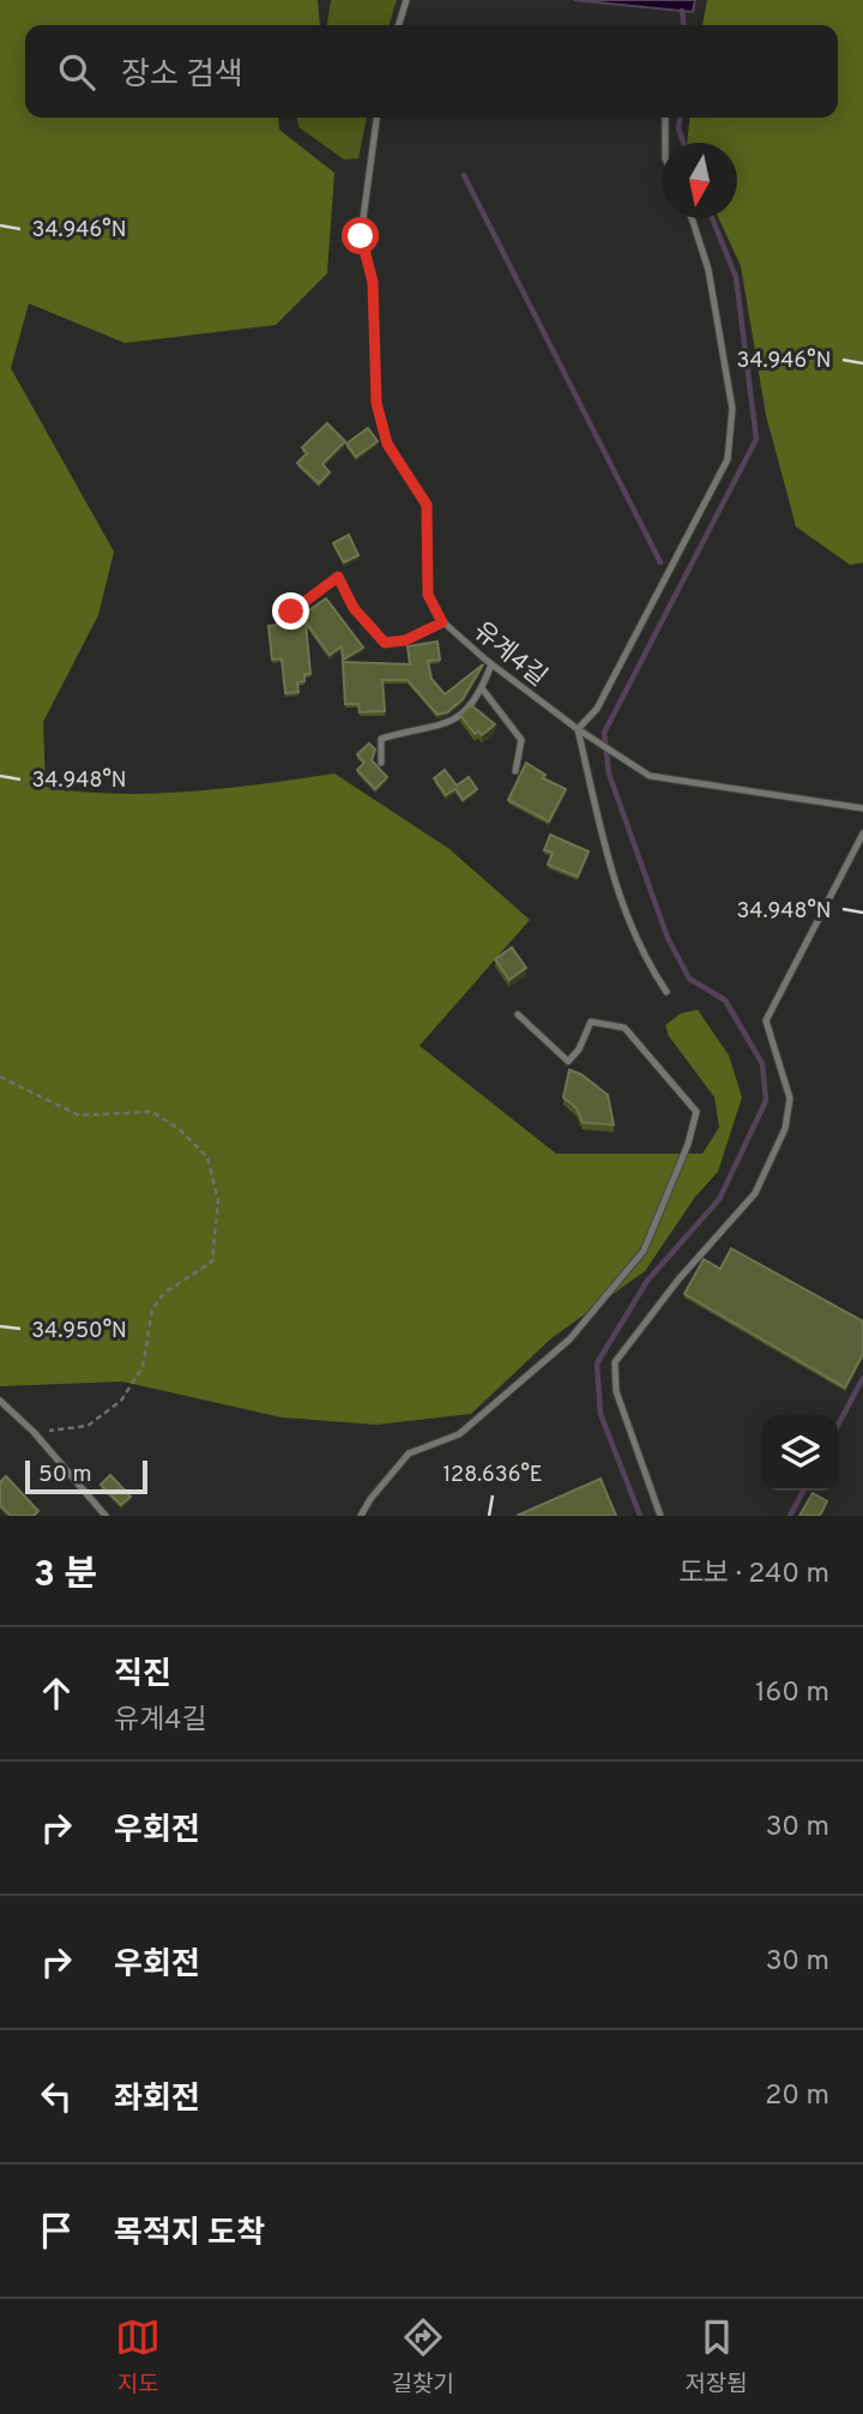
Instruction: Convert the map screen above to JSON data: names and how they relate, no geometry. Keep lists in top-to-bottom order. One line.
{"streets":{"lane":["유계4길"]},"scale_bar":"50 m","north":"bottom","page":{"search":"장소 검색","scale":"50 m","heading":["3 분","도보 · 240 m"],"list":[["직진","유계4길","160 m"],["우회전","30 m"],["우회전","30 m"],["좌회전","20 m"],"목적지 도착"],"nav":["지도","길찾기","저장됨"]},"coordinates":["34.946°N","34.948°N","34.950°N","128.636°E"]}
